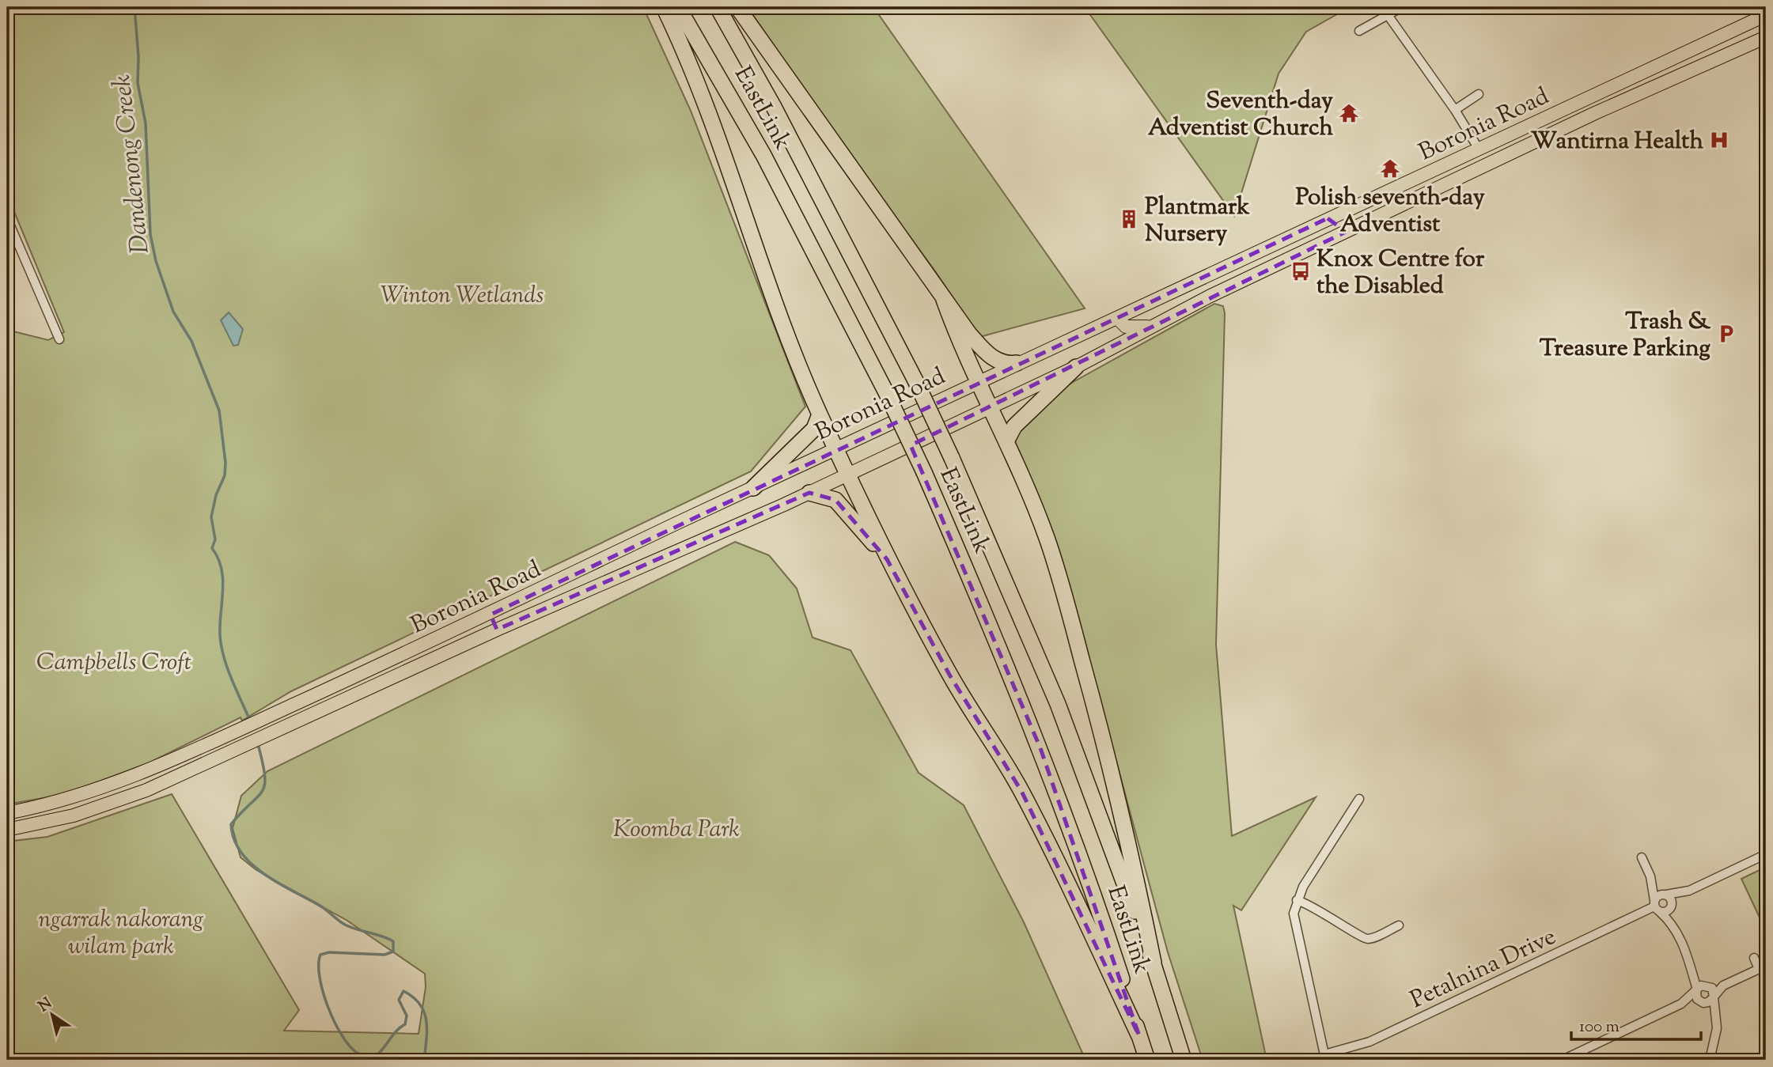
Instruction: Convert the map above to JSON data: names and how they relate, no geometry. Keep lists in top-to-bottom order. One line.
{"streets":{"highway":["EastLink"],"main road":["Boronia Road"],"street":["Petalnina Drive"]},"water":["Dandenong Creek"],"parks":["Winton Wetlands","Campbells Croft","Koomba Park","ngarrak nakorang wilam park"],"places":{"temple":["Seventh-day Adventist Church","Polish seventh-day Adventist"],"hospital":["Wantirna Health"],"building":["Plantmark Nursery"],"bus stop":["Knox Centre for the Disabled"],"parking":["Trash & Treasure Parking"]},"scale_bar":"100 m","north":"top left"}
